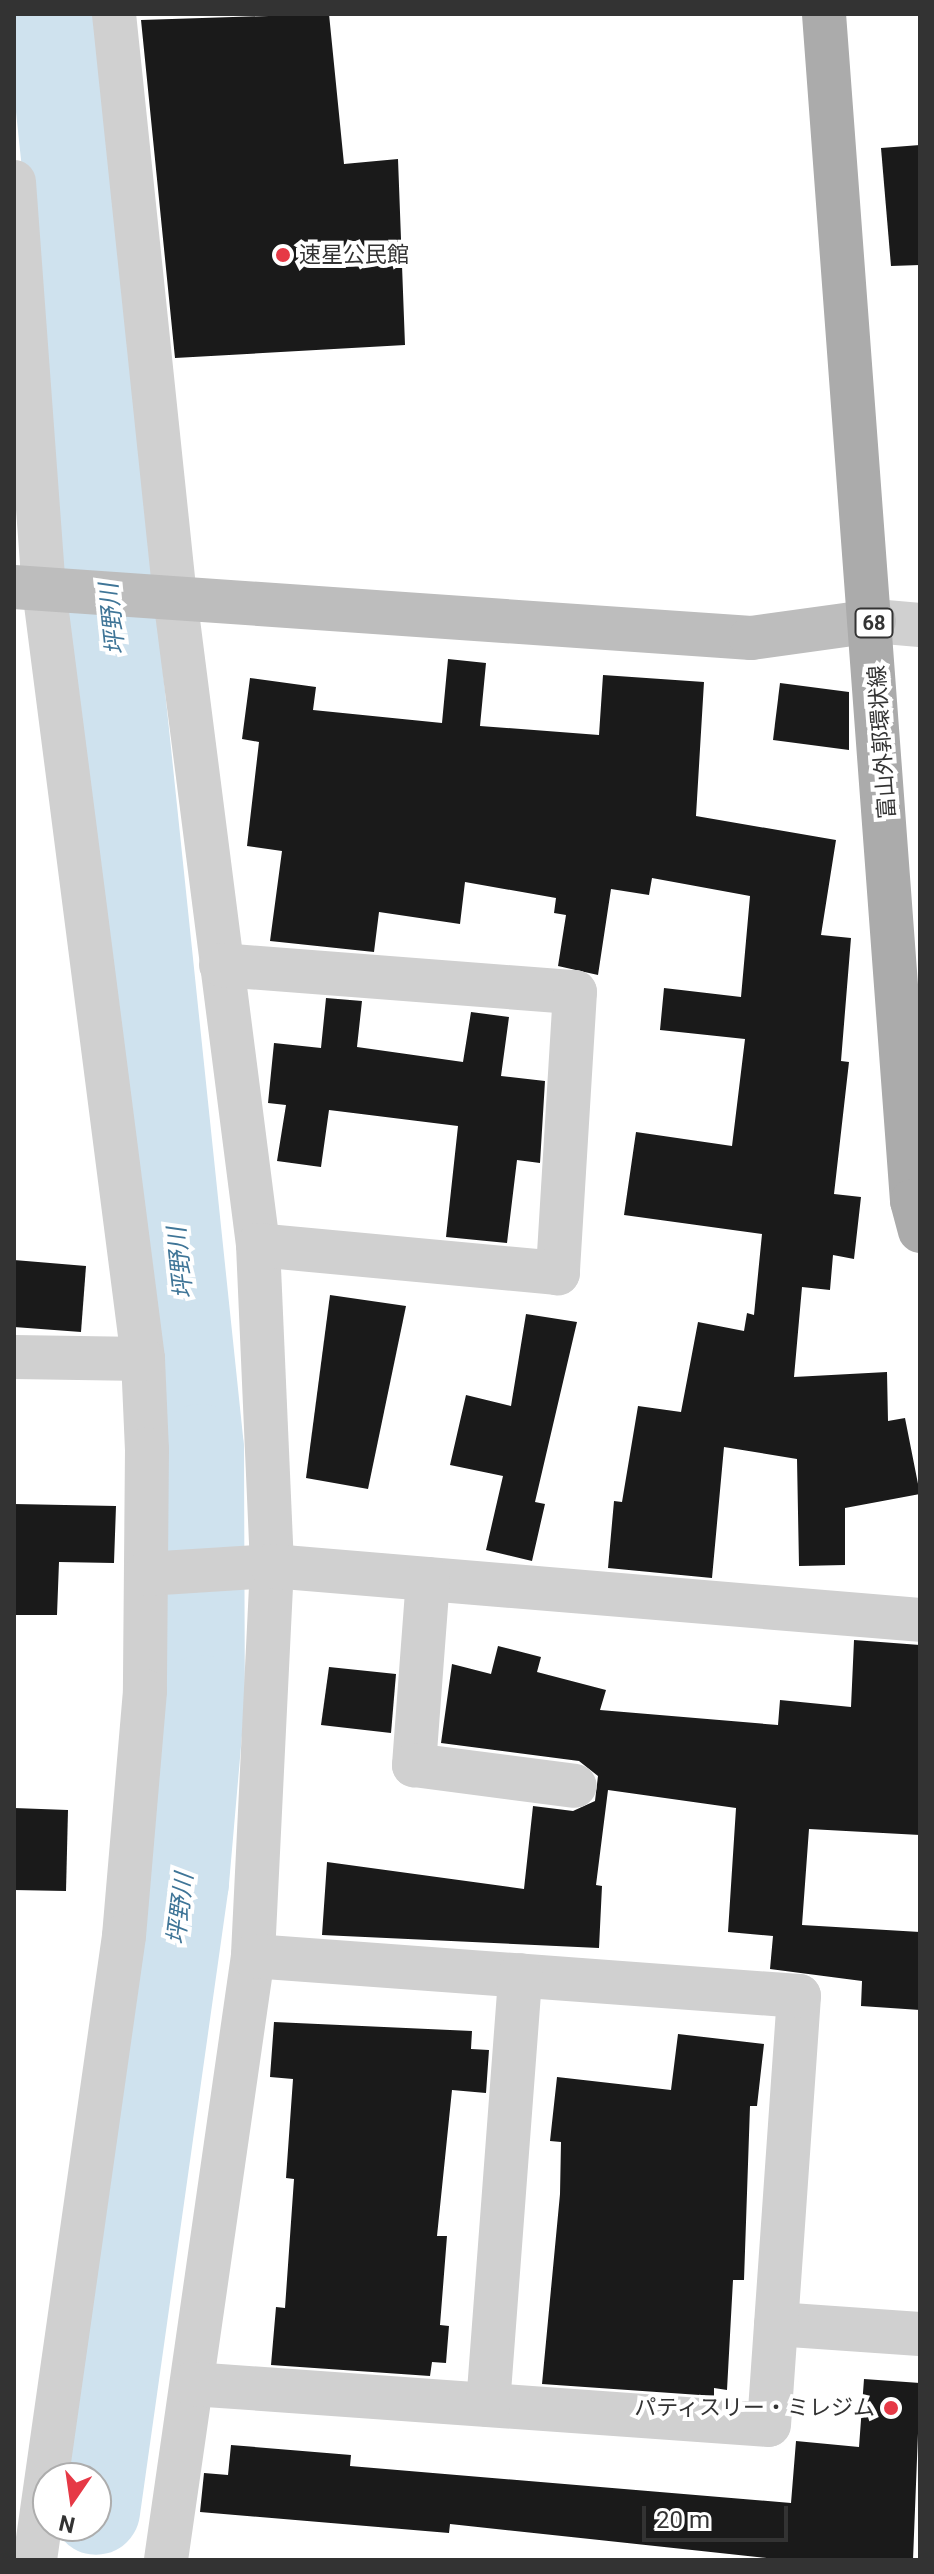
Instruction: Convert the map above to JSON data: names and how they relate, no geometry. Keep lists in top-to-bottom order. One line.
{"streets":{"main road":["68","富山外郭環状線"]},"water":["坪野川"],"places":["速星公民館","パティスリー・ミレジム"],"scale_bar":"20 m","north":"bottom"}
